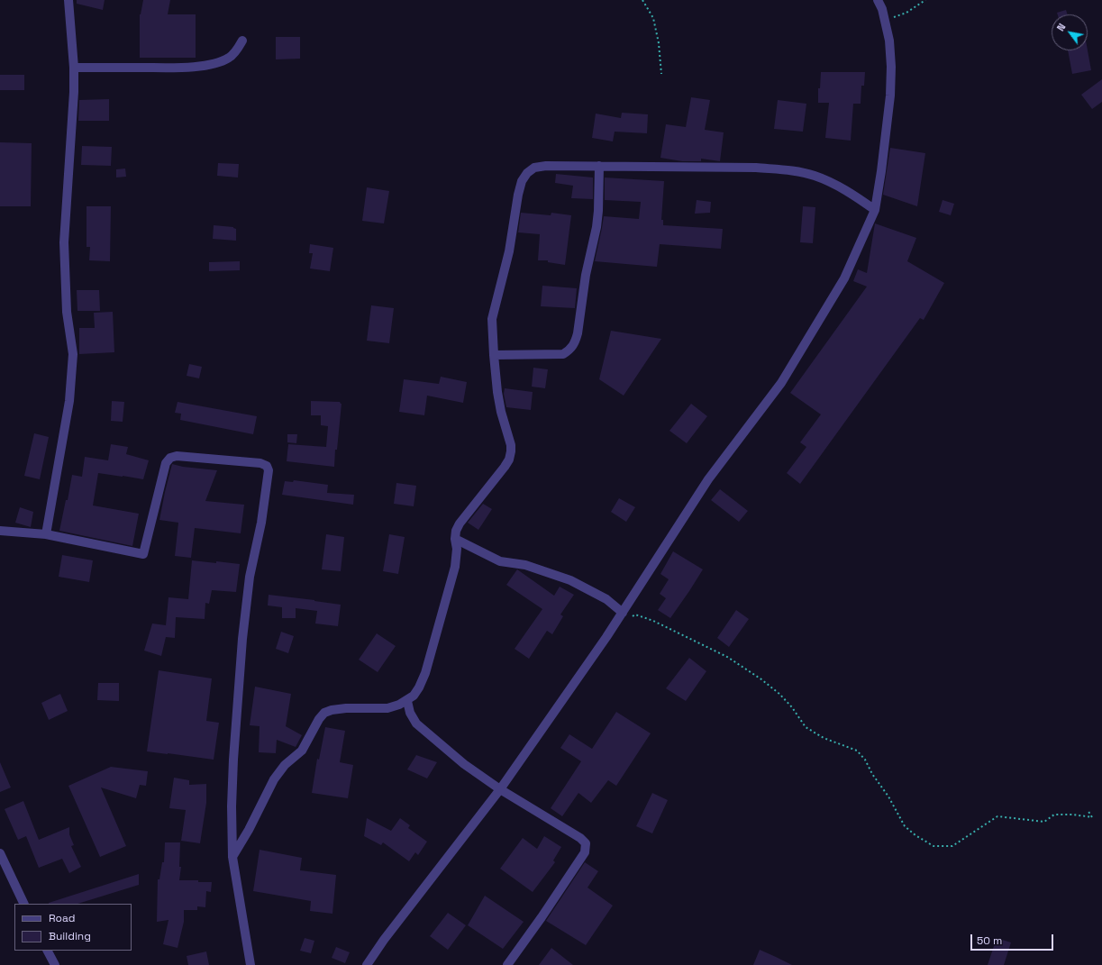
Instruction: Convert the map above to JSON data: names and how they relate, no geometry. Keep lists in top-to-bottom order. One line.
{"legend":["Road","Building"],"scale_bar":"50 m","north":"top left"}
